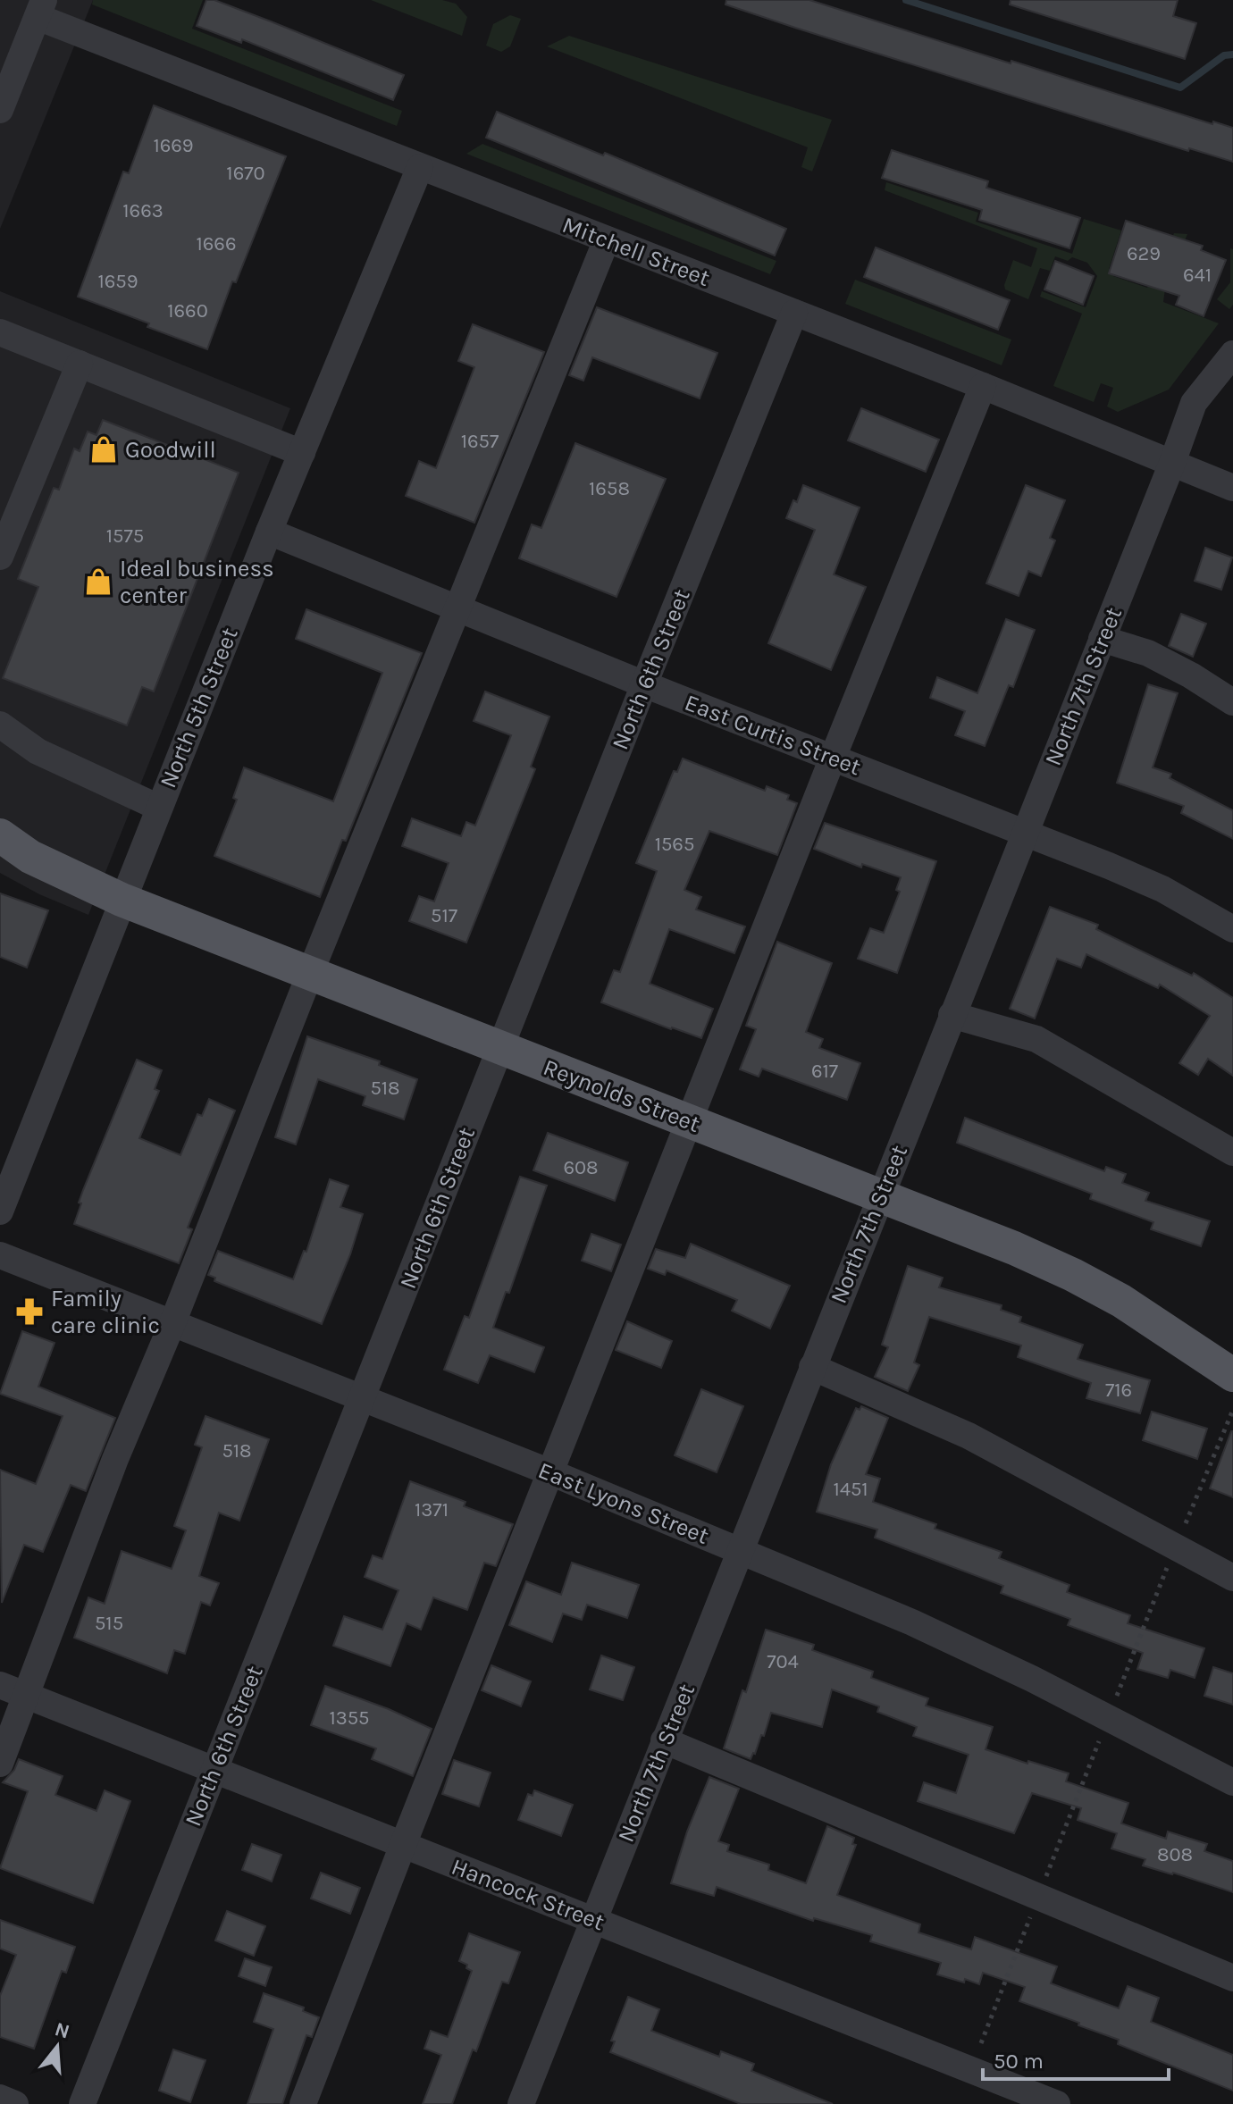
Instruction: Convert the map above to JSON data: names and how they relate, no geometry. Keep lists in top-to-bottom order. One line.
{"streets":{"main road":["Reynolds Street"],"street":["Mitchell Street","North 6th Street","North 7th Street","North 5th Street","East Curtis Street","East Lyons Street","Hancock Street"]},"crossings":[["Mitchell Street","North 6th Street"],["Mitchell Street","North 7th Street"],["Mitchell Street","North 5th Street"],["North 6th Street","East Curtis Street"],["North 6th Street","Reynolds Street"],["North 6th Street","East Lyons Street"],["North 6th Street","Hancock Street"],["North 7th Street","East Curtis Street"],["North 7th Street","Reynolds Street"],["North 7th Street","East Lyons Street"],["North 7th Street","Hancock Street"],["North 5th Street","East Curtis Street"],["North 5th Street","Reynolds Street"]],"places":{"shop":["Goodwill","Ideal business center"],"pharmacy":["Family care clinic"]},"house_numbers":["1669","1670","1663","1666","629","641","1659","1660","1657","1658","1575","1565","517","617","518","608","716","518","1451","1371","515","704","1355","808"],"scale_bar":"50 m","north":"top"}
